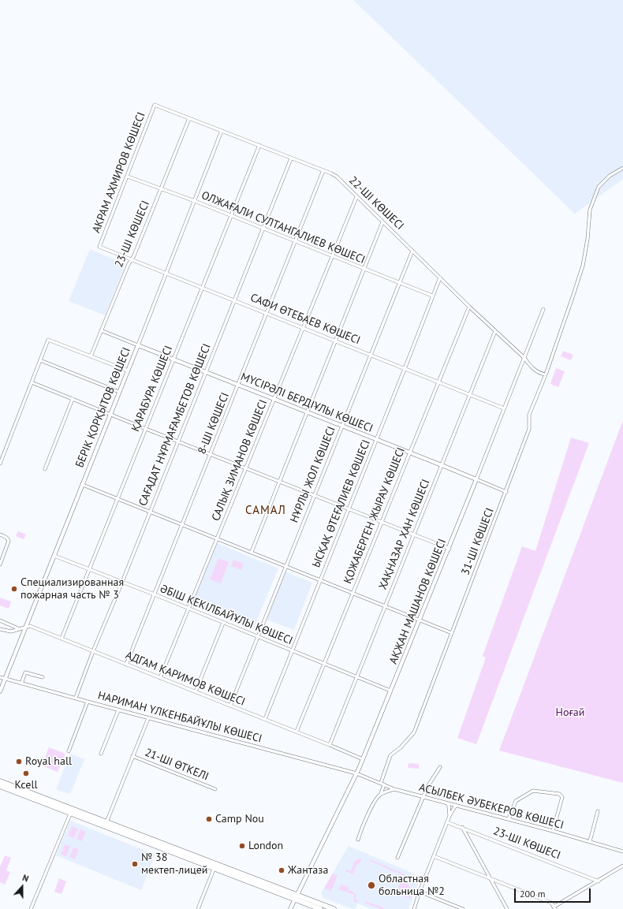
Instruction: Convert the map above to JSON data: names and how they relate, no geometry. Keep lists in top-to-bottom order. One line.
{"streets":{"street":["АКРАМ АХМИРОВ КӨШЕСІ","22-ШІ КӨШЕСІ","ОЛЖАҒАЛИ СУЛТАНГАЛИЕВ КӨШЕСІ","23-ШI КӨШЕСI","САФИ ӨТЕБАЕВ КӨШЕСІ","ҚАРАБУРА КӨШЕСІ","МҮСІРӘЛІ БЕРДІҰЛЫ КӨШЕСІ","БЕРІК ҚОРҚЫТОВ КӨШЕСІ","8-ШI КӨШЕСI","САҒАДАТ НҰРМАҒАМБЕТОВ КӨШЕСІ","САЛЫҚ ЗИМАНОВ КӨШЕСІ","НҰРЛЫ ЖОЛ КӨШЕСІ","ЫСҚАҚ ӨТЕҒАЛИЕВ КӨШЕСІ","ҚОЖАБЕРГЕН ЖЫРАУ КӨШЕСІ","ХАҚНАЗАР ХАН КӨШЕСІ","31-ШІ КӨШЕСІ","АҚЖАН МАШАНОВ КӨШЕСІ","ӘБІШ КЕКІЛБАЙҰЛЫ КӨШЕСІ","АДГАМ КАРИМОВ КӨШЕСІ","НАРИМАН ҮЛКЕНБАЙҰЛЫ КӨШЕСІ","21-ШІ ӨТКЕЛІ","АСЫЛБЕК ӘУБЕКЕРОВ КӨШЕСІ","23-ШІ КӨШЕСІ"]},"crossings":[["АКРАМ АХМИРОВ КӨШЕСІ","22-ШІ КӨШЕСІ"],["АКРАМ АХМИРОВ КӨШЕСІ","ОЛЖАҒАЛИ СУЛТАНГАЛИЕВ КӨШЕСІ"],["АКРАМ АХМИРОВ КӨШЕСІ","САФИ ӨТЕБАЕВ КӨШЕСІ"],["22-ШІ КӨШЕСІ","23-ШI КӨШЕСI"],["22-ШІ КӨШЕСІ","ҚАРАБУРА КӨШЕСІ"],["22-ШІ КӨШЕСІ","БЕРІК ҚОРҚЫТОВ КӨШЕСІ"],["22-ШІ КӨШЕСІ","8-ШI КӨШЕСI"],["22-ШІ КӨШЕСІ","САҒАДАТ НҰРМАҒАМБЕТОВ КӨШЕСІ"],["22-ШІ КӨШЕСІ","САЛЫҚ ЗИМАНОВ КӨШЕСІ"],["22-ШІ КӨШЕСІ","НҰРЛЫ ЖОЛ КӨШЕСІ"],["22-ШІ КӨШЕСІ","ЫСҚАҚ ӨТЕҒАЛИЕВ КӨШЕСІ"],["22-ШІ КӨШЕСІ","ҚОЖАБЕРГЕН ЖЫРАУ КӨШЕСІ"],["22-ШІ КӨШЕСІ","ХАҚНАЗАР ХАН КӨШЕСІ"],["22-ШІ КӨШЕСІ","31-ШІ КӨШЕСІ"],["22-ШІ КӨШЕСІ","АҚЖАН МАШАНОВ КӨШЕСІ"],["ОЛЖАҒАЛИ СУЛТАНГАЛИЕВ КӨШЕСІ","23-ШI КӨШЕСI"],["ОЛЖАҒАЛИ СУЛТАНГАЛИЕВ КӨШЕСІ","ҚАРАБУРА КӨШЕСІ"],["ОЛЖАҒАЛИ СУЛТАНГАЛИЕВ КӨШЕСІ","БЕРІК ҚОРҚЫТОВ КӨШЕСІ"],["ОЛЖАҒАЛИ СУЛТАНГАЛИЕВ КӨШЕСІ","8-ШI КӨШЕСI"],["ОЛЖАҒАЛИ СУЛТАНГАЛИЕВ КӨШЕСІ","САҒАДАТ НҰРМАҒАМБЕТОВ КӨШЕСІ"],["ОЛЖАҒАЛИ СУЛТАНГАЛИЕВ КӨШЕСІ","САЛЫҚ ЗИМАНОВ КӨШЕСІ"],["ОЛЖАҒАЛИ СУЛТАНГАЛИЕВ КӨШЕСІ","НҰРЛЫ ЖОЛ КӨШЕСІ"],["ОЛЖАҒАЛИ СУЛТАНГАЛИЕВ КӨШЕСІ","ЫСҚАҚ ӨТЕҒАЛИЕВ КӨШЕСІ"],["23-ШI КӨШЕСI","САФИ ӨТЕБАЕВ КӨШЕСІ"],["23-ШI КӨШЕСI","МҮСІРӘЛІ БЕРДІҰЛЫ КӨШЕСІ"],["САФИ ӨТЕБАЕВ КӨШЕСІ","ҚАРАБУРА КӨШЕСІ"],["САФИ ӨТЕБАЕВ КӨШЕСІ","БЕРІК ҚОРҚЫТОВ КӨШЕСІ"],["САФИ ӨТЕБАЕВ КӨШЕСІ","8-ШI КӨШЕСI"],["САФИ ӨТЕБАЕВ КӨШЕСІ","САҒАДАТ НҰРМАҒАМБЕТОВ КӨШЕСІ"],["САФИ ӨТЕБАЕВ КӨШЕСІ","САЛЫҚ ЗИМАНОВ КӨШЕСІ"],["САФИ ӨТЕБАЕВ КӨШЕСІ","НҰРЛЫ ЖОЛ КӨШЕСІ"],["САФИ ӨТЕБАЕВ КӨШЕСІ","ЫСҚАҚ ӨТЕҒАЛИЕВ КӨШЕСІ"],["САФИ ӨТЕБАЕВ КӨШЕСІ","ҚОЖАБЕРГЕН ЖЫРАУ КӨШЕСІ"],["САФИ ӨТЕБАЕВ КӨШЕСІ","ХАҚНАЗАР ХАН КӨШЕСІ"],["САФИ ӨТЕБАЕВ КӨШЕСІ","АҚЖАН МАШАНОВ КӨШЕСІ"],["ҚАРАБУРА КӨШЕСІ","МҮСІРӘЛІ БЕРДІҰЛЫ КӨШЕСІ"],["ҚАРАБУРА КӨШЕСІ","ӘБІШ КЕКІЛБАЙҰЛЫ КӨШЕСІ"],["ҚАРАБУРА КӨШЕСІ","АДГАМ КАРИМОВ КӨШЕСІ"],["МҮСІРӘЛІ БЕРДІҰЛЫ КӨШЕСІ","БЕРІК ҚОРҚЫТОВ КӨШЕСІ"],["МҮСІРӘЛІ БЕРДІҰЛЫ КӨШЕСІ","8-ШI КӨШЕСI"],["МҮСІРӘЛІ БЕРДІҰЛЫ КӨШЕСІ","САҒАДАТ НҰРМАҒАМБЕТОВ КӨШЕСІ"],["МҮСІРӘЛІ БЕРДІҰЛЫ КӨШЕСІ","САЛЫҚ ЗИМАНОВ КӨШЕСІ"],["МҮСІРӘЛІ БЕРДІҰЛЫ КӨШЕСІ","НҰРЛЫ ЖОЛ КӨШЕСІ"],["МҮСІРӘЛІ БЕРДІҰЛЫ КӨШЕСІ","ЫСҚАҚ ӨТЕҒАЛИЕВ КӨШЕСІ"],["МҮСІРӘЛІ БЕРДІҰЛЫ КӨШЕСІ","ҚОЖАБЕРГЕН ЖЫРАУ КӨШЕСІ"],["МҮСІРӘЛІ БЕРДІҰЛЫ КӨШЕСІ","ХАҚНАЗАР ХАН КӨШЕСІ"],["МҮСІРӘЛІ БЕРДІҰЛЫ КӨШЕСІ","31-ШІ КӨШЕСІ"],["МҮСІРӘЛІ БЕРДІҰЛЫ КӨШЕСІ","АҚЖАН МАШАНОВ КӨШЕСІ"],["БЕРІК ҚОРҚЫТОВ КӨШЕСІ","ӘБІШ КЕКІЛБАЙҰЛЫ КӨШЕСІ"],["БЕРІК ҚОРҚЫТОВ КӨШЕСІ","АДГАМ КАРИМОВ КӨШЕСІ"],["БЕРІК ҚОРҚЫТОВ КӨШЕСІ","НАРИМАН ҮЛКЕНБАЙҰЛЫ КӨШЕСІ"],["8-ШI КӨШЕСI","ӘБІШ КЕКІЛБАЙҰЛЫ КӨШЕСІ"],["8-ШI КӨШЕСI","АДГАМ КАРИМОВ КӨШЕСІ"],["САҒАДАТ НҰРМАҒАМБЕТОВ КӨШЕСІ","ӘБІШ КЕКІЛБАЙҰЛЫ КӨШЕСІ"],["САҒАДАТ НҰРМАҒАМБЕТОВ КӨШЕСІ","АДГАМ КАРИМОВ КӨШЕСІ"],["САҒАДАТ НҰРМАҒАМБЕТОВ КӨШЕСІ","НАРИМАН ҮЛКЕНБАЙҰЛЫ КӨШЕСІ"],["САЛЫҚ ЗИМАНОВ КӨШЕСІ","ӘБІШ КЕКІЛБАЙҰЛЫ КӨШЕСІ"],["САЛЫҚ ЗИМАНОВ КӨШЕСІ","АДГАМ КАРИМОВ КӨШЕСІ"],["НҰРЛЫ ЖОЛ КӨШЕСІ","ӘБІШ КЕКІЛБАЙҰЛЫ КӨШЕСІ"],["НҰРЛЫ ЖОЛ КӨШЕСІ","АДГАМ КАРИМОВ КӨШЕСІ"],["ЫСҚАҚ ӨТЕҒАЛИЕВ КӨШЕСІ","ӘБІШ КЕКІЛБАЙҰЛЫ КӨШЕСІ"],["ЫСҚАҚ ӨТЕҒАЛИЕВ КӨШЕСІ","АДГАМ КАРИМОВ КӨШЕСІ"],["ҚОЖАБЕРГЕН ЖЫРАУ КӨШЕСІ","ӘБІШ КЕКІЛБАЙҰЛЫ КӨШЕСІ"],["ҚОЖАБЕРГЕН ЖЫРАУ КӨШЕСІ","АДГАМ КАРИМОВ КӨШЕСІ"],["ХАҚНАЗАР ХАН КӨШЕСІ","ӘБІШ КЕКІЛБАЙҰЛЫ КӨШЕСІ"],["ХАҚНАЗАР ХАН КӨШЕСІ","АДГАМ КАРИМОВ КӨШЕСІ"],["31-ШІ КӨШЕСІ","АСЫЛБЕК ӘУБЕКЕРОВ КӨШЕСІ"],["АҚЖАН МАШАНОВ КӨШЕСІ","ӘБІШ КЕКІЛБАЙҰЛЫ КӨШЕСІ"],["АҚЖАН МАШАНОВ КӨШЕСІ","АДГАМ КАРИМОВ КӨШЕСІ"],["АҚЖАН МАШАНОВ КӨШЕСІ","НАРИМАН ҮЛКЕНБАЙҰЛЫ КӨШЕСІ"],["АҚЖАН МАШАНОВ КӨШЕСІ","АСЫЛБЕК ӘУБЕКЕРОВ КӨШЕСІ"],["НАРИМАН ҮЛКЕНБАЙҰЛЫ КӨШЕСІ","21-ШІ ӨТКЕЛІ"],["НАРИМАН ҮЛКЕНБАЙҰЛЫ КӨШЕСІ","АСЫЛБЕК ӘУБЕКЕРОВ КӨШЕСІ"]],"districts":["САМАЛ"],"parks":["Ноғай"],"places":["Специализированная пожарная часть № 3","Royal hall","Kcell","Camp Nou","London","№ 38 мектеп-лицей","Жантаза","Областная больница №2"],"scale_bar":"200 m","north":"top"}
